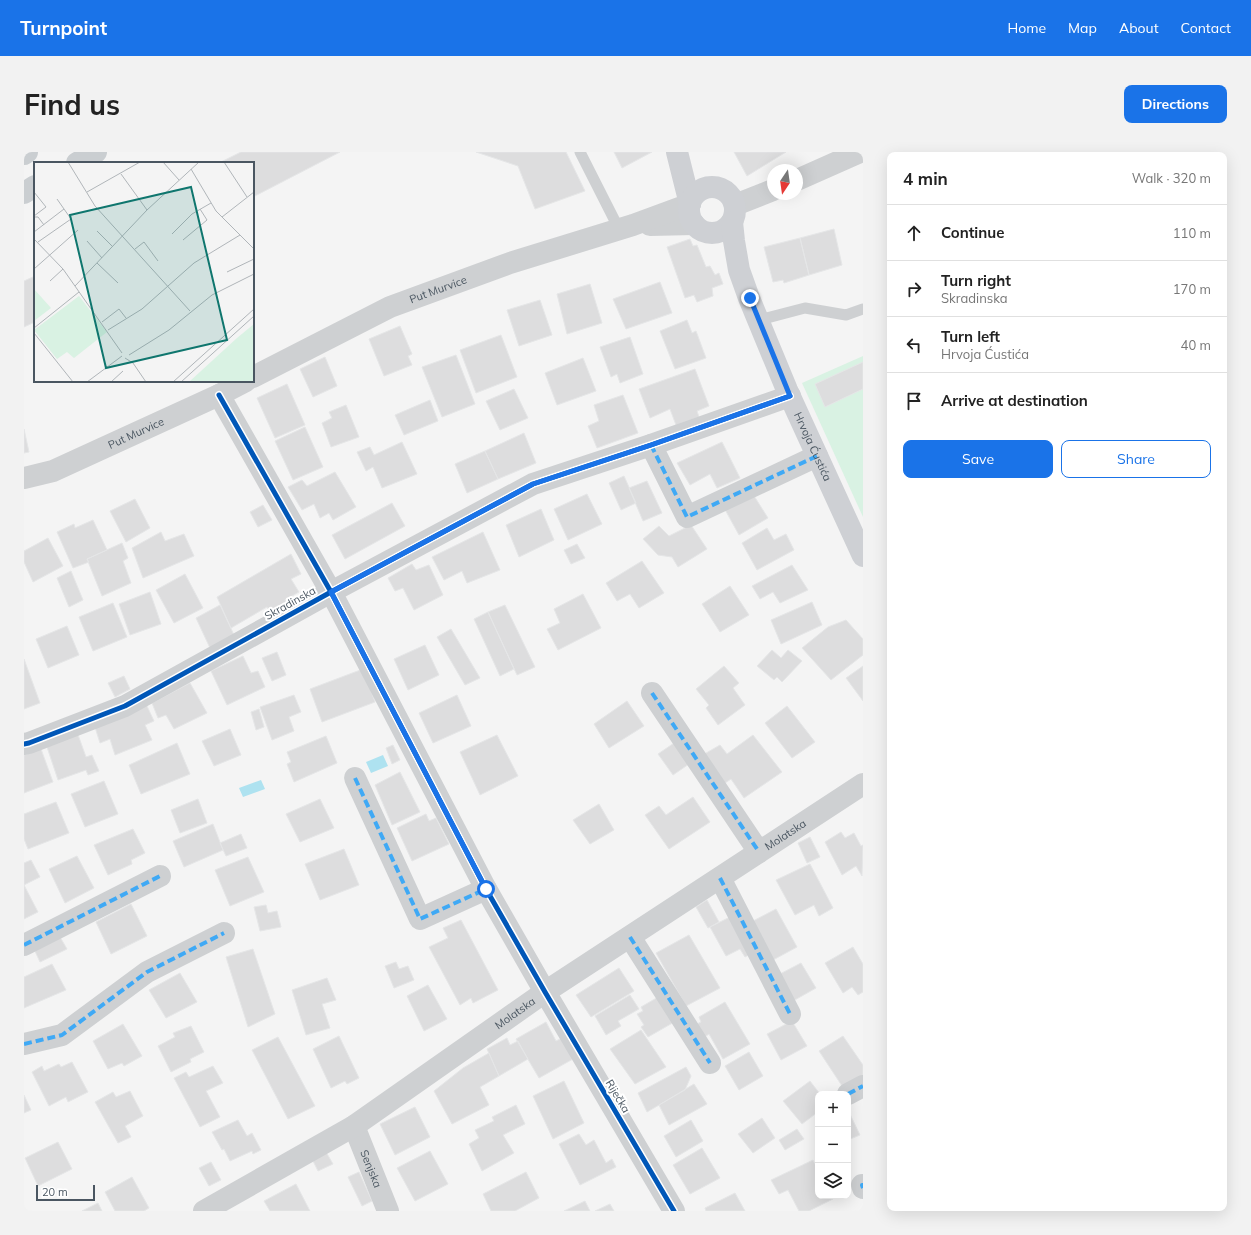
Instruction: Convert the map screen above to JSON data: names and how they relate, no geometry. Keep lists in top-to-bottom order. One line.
{"streets":{"main road":["Hrvoja Ćustića"],"street":["Put Murvice","Skradinska","Molatska","Riječka","Senjska"]},"crossings":[["Put Murvice","Hrvoja Ćustića"],["Put Murvice","Riječka"],["Hrvoja Ćustića","Skradinska"],["Skradinska","Riječka"],["Molatska","Riječka"],["Molatska","Senjska"]],"scale_bar":"20 m","north":"bottom","page":{"header":"Turnpoint","nav":["Home","Map","About","Contact"],"buttons":["Directions",["Save","Share"]],"title":"Find us","heading":["4 min","Walk · 320 m"],"list":[["Continue","110 m"],["Turn right","Skradinska","170 m"],["Turn left","Hrvoja Ćustića","40 m"],"Arrive at destination"],"map_buttons":["+","−"],"scale":"20 m"}}
